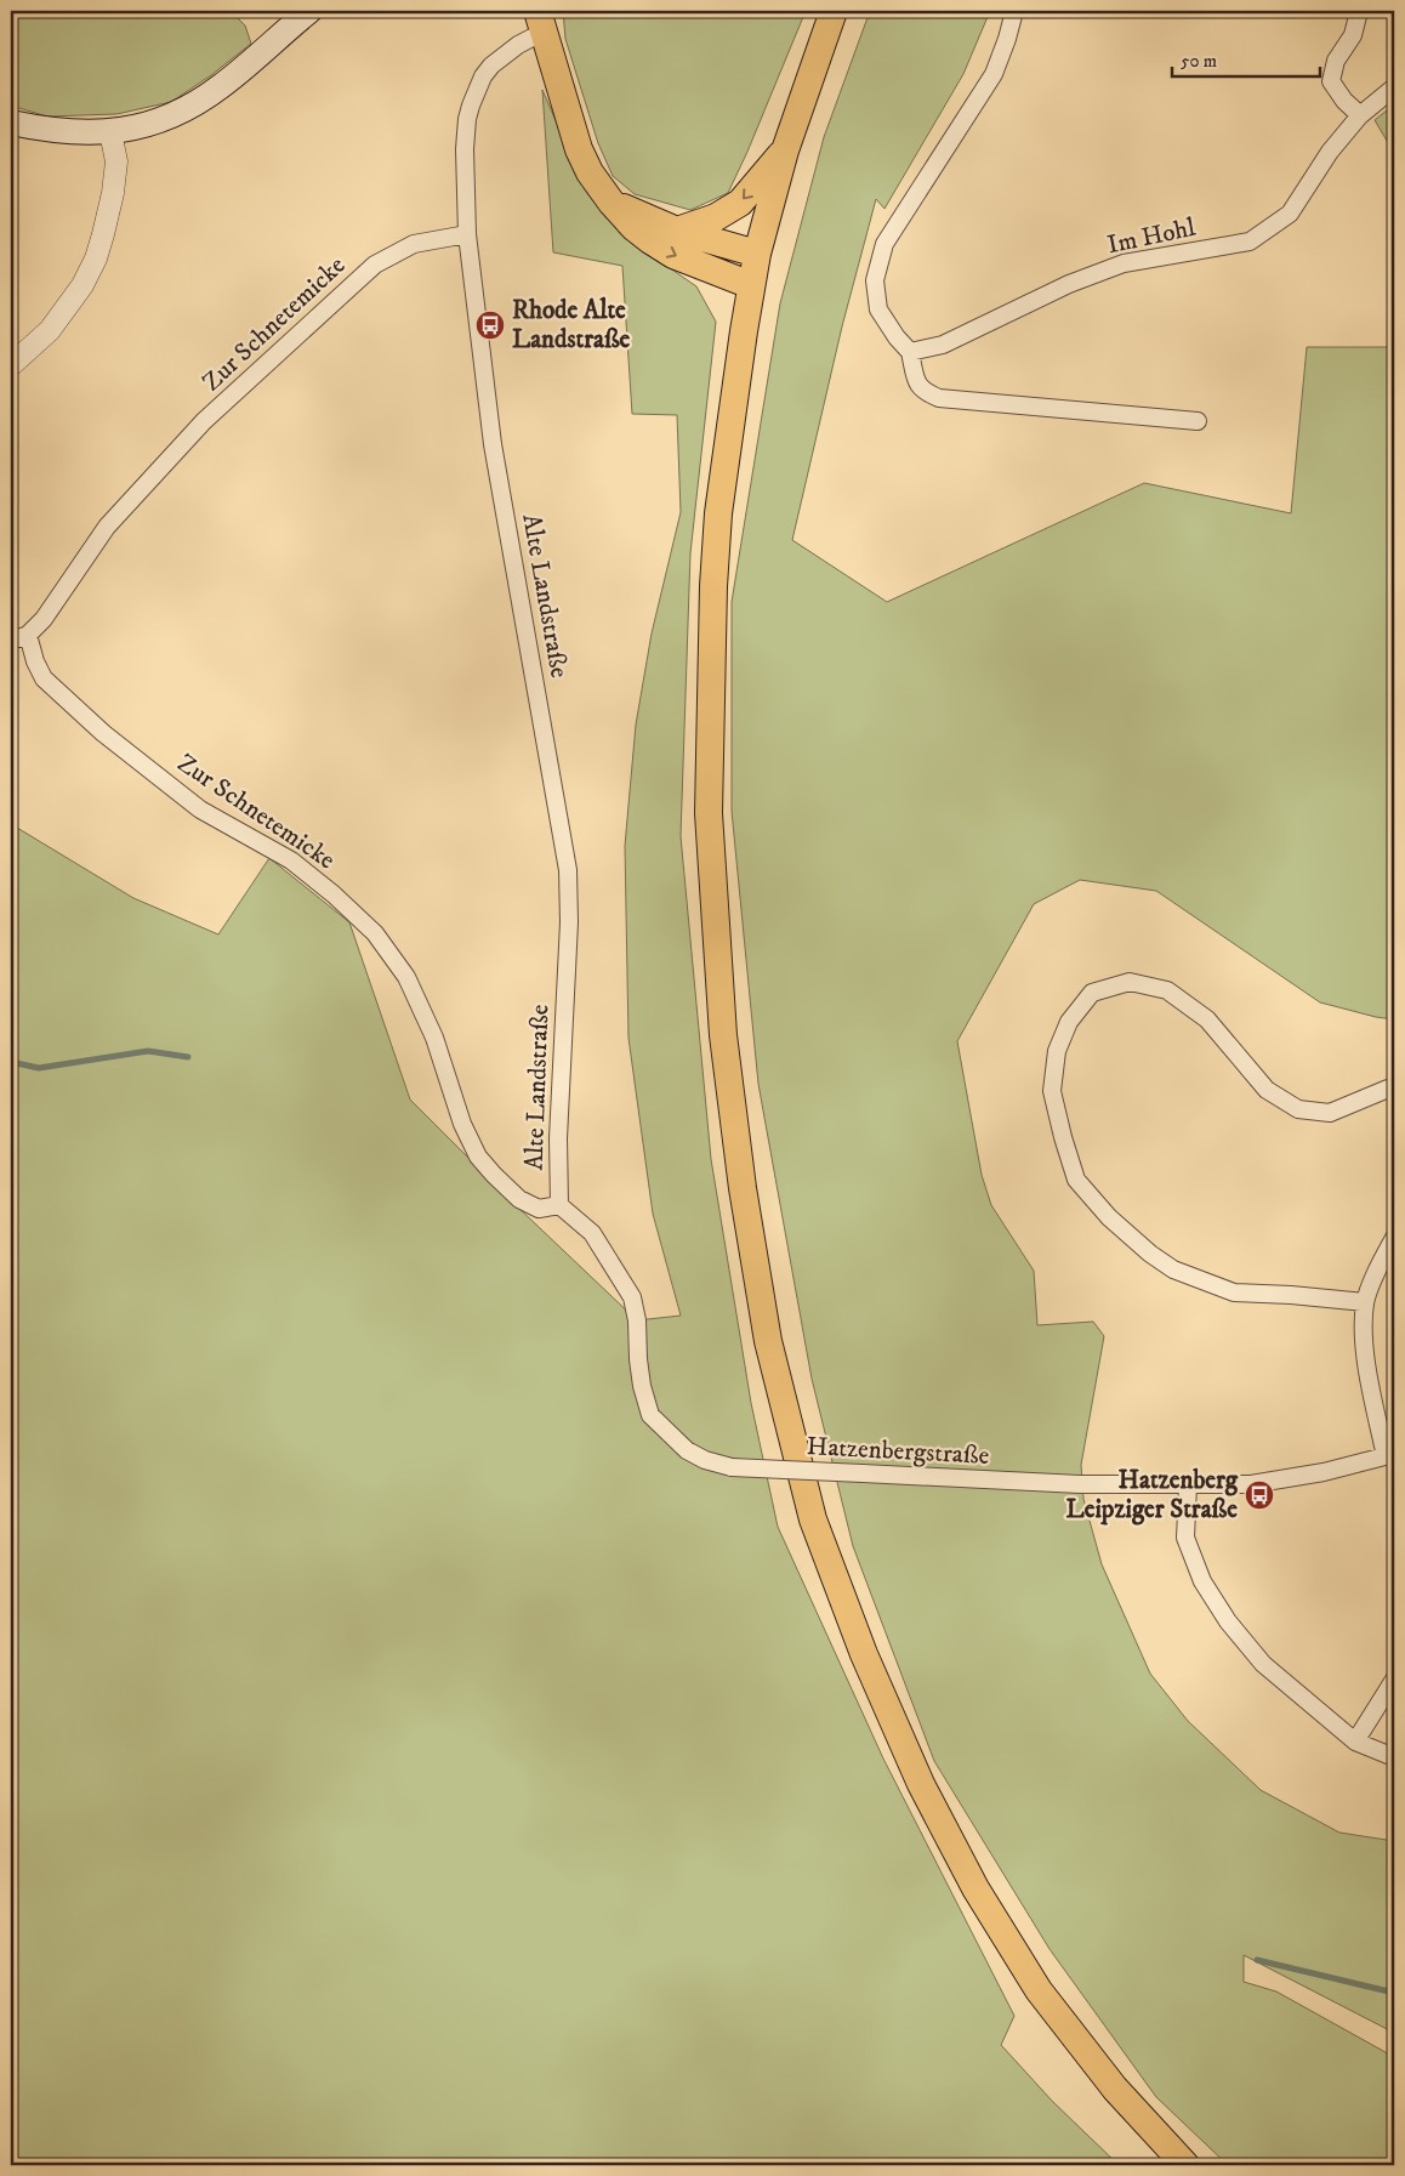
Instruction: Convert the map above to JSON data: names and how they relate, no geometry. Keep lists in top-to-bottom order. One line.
{"streets":{"street":["Im Hohl","Zur Schnetemicke","Alte Landstraße","Hatzenbergstraße"]},"crossings":[["Zur Schnetemicke","Alte Landstraße"],["Zur Schnetemicke","Hatzenbergstraße"],["Alte Landstraße","Hatzenbergstraße"]],"places":{"bus stop":["Rhode Alte Landstraße","Hatzenberg Leipziger Straße"]},"scale_bar":"50 m"}
